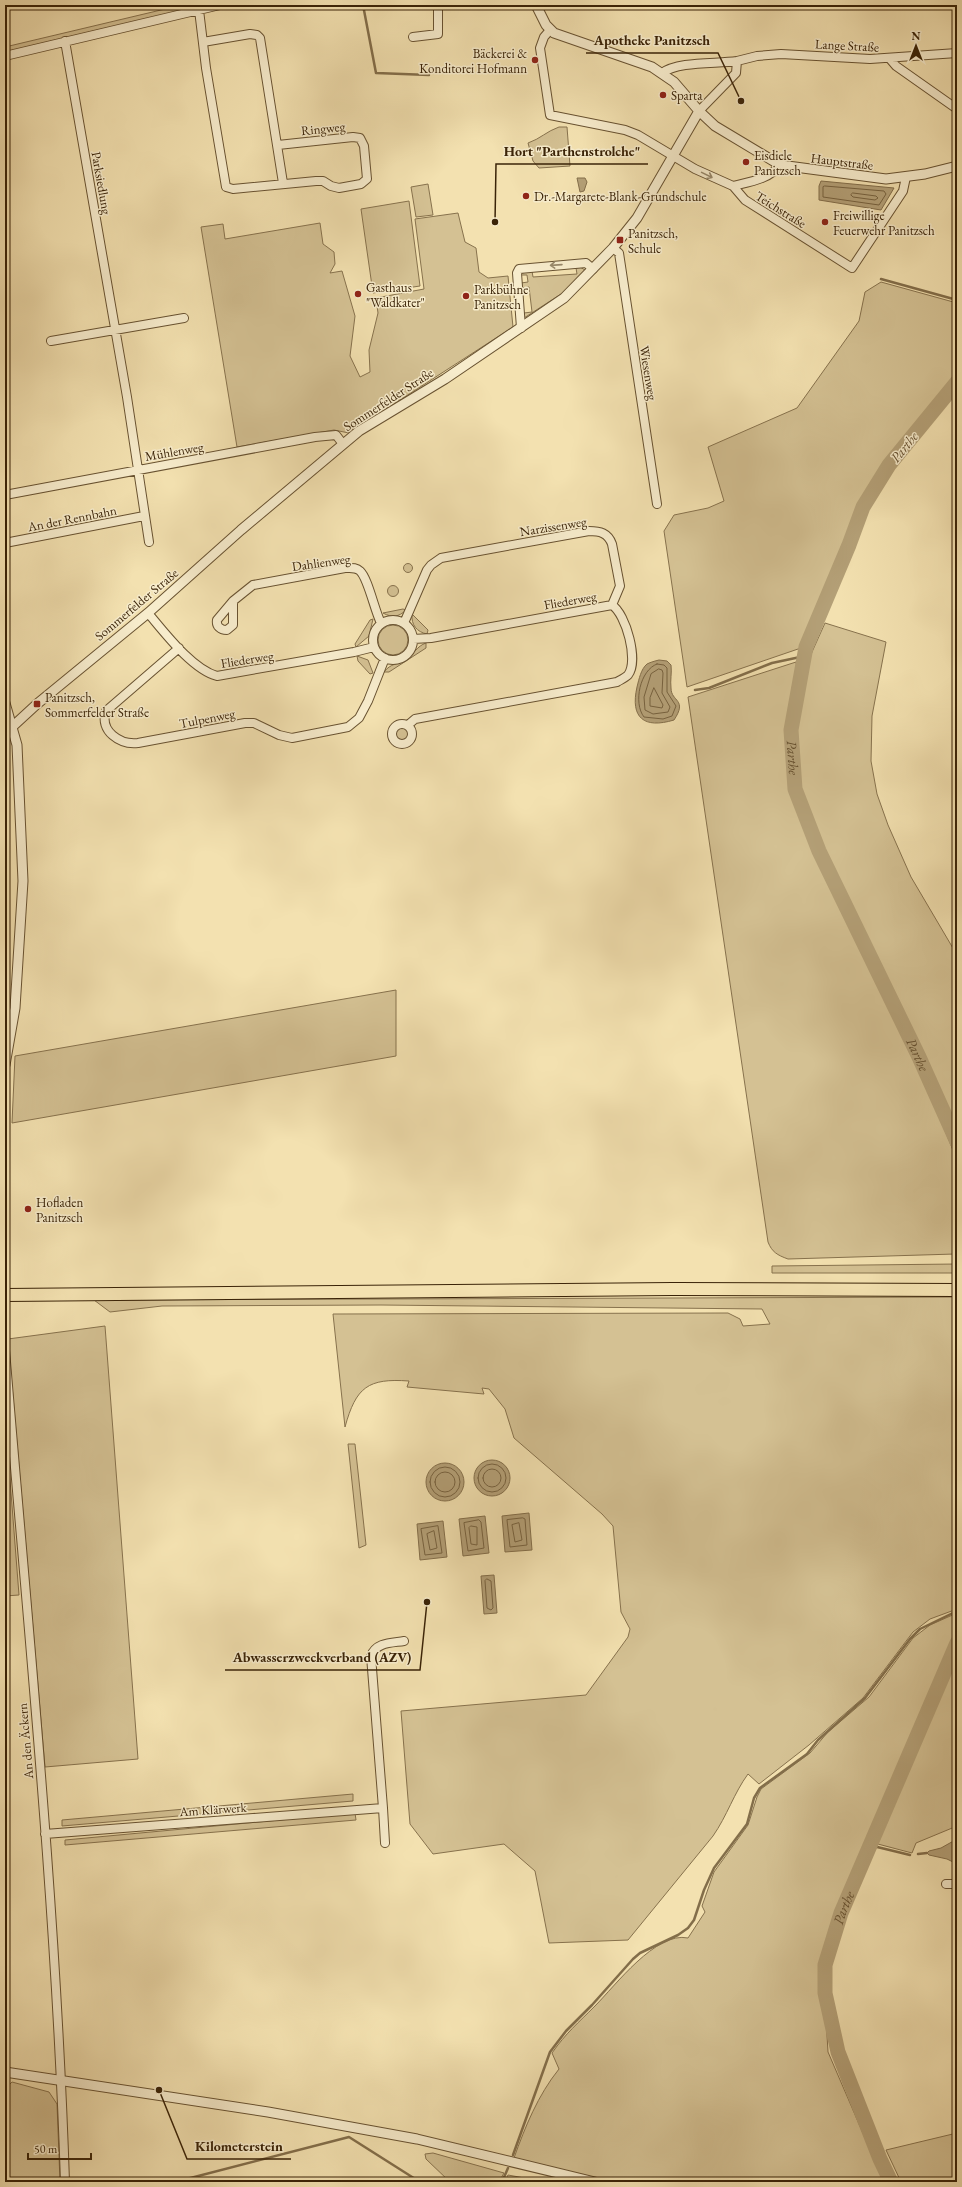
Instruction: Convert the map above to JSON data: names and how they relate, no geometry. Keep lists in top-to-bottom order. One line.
{"streets":{"street":["Lange Straße","Ringweg","Hauptstraße","Parksiedlung","Teichstraße","Wiesenweg","Sommerfelder Straße","Mühlenweg","An der Rennbahn","Narzissenweg","Dahlienweg","Fliederweg","Tulpenweg","An den Äckern","Am Klärwerk"]},"crossings":[["Lange Straße","Hauptstraße"],["Hauptstraße","Teichstraße"],["Hauptstraße","Sommerfelder Straße"],["Parksiedlung","Mühlenweg"],["Parksiedlung","An der Rennbahn"],["Teichstraße","Sommerfelder Straße"],["Wiesenweg","Sommerfelder Straße"],["Sommerfelder Straße","Mühlenweg"],["Sommerfelder Straße","Fliederweg"],["Narzissenweg","Dahlienweg"],["Narzissenweg","Fliederweg"],["Narzissenweg","Tulpenweg"],["Dahlienweg","Fliederweg"],["Dahlienweg","Tulpenweg"],["Fliederweg","Tulpenweg"],["An den Äckern","Am Klärwerk"]],"water":["Parthe"],"places":{"other":["Bäckerei & Konditorei Hofmann","Sparta","Apotheke Panitzsch","Eisdiele Panitzsch","Dr.-Margarete-Blank-Grundschule","Hort \"Parthenstrolche\"","Freiwillige Feuerwehr Panitzsch","Gasthaus \"Waldkater\"","Parkbühne Panitzsch","Hofladen Panitzsch","Abwasserzweckverband (AZV)","Kilometerstein"],"transit":["Panitzsch, Schule","Panitzsch, Sommerfelder Straße"]},"scale_bar":"50 m","north":"top"}
